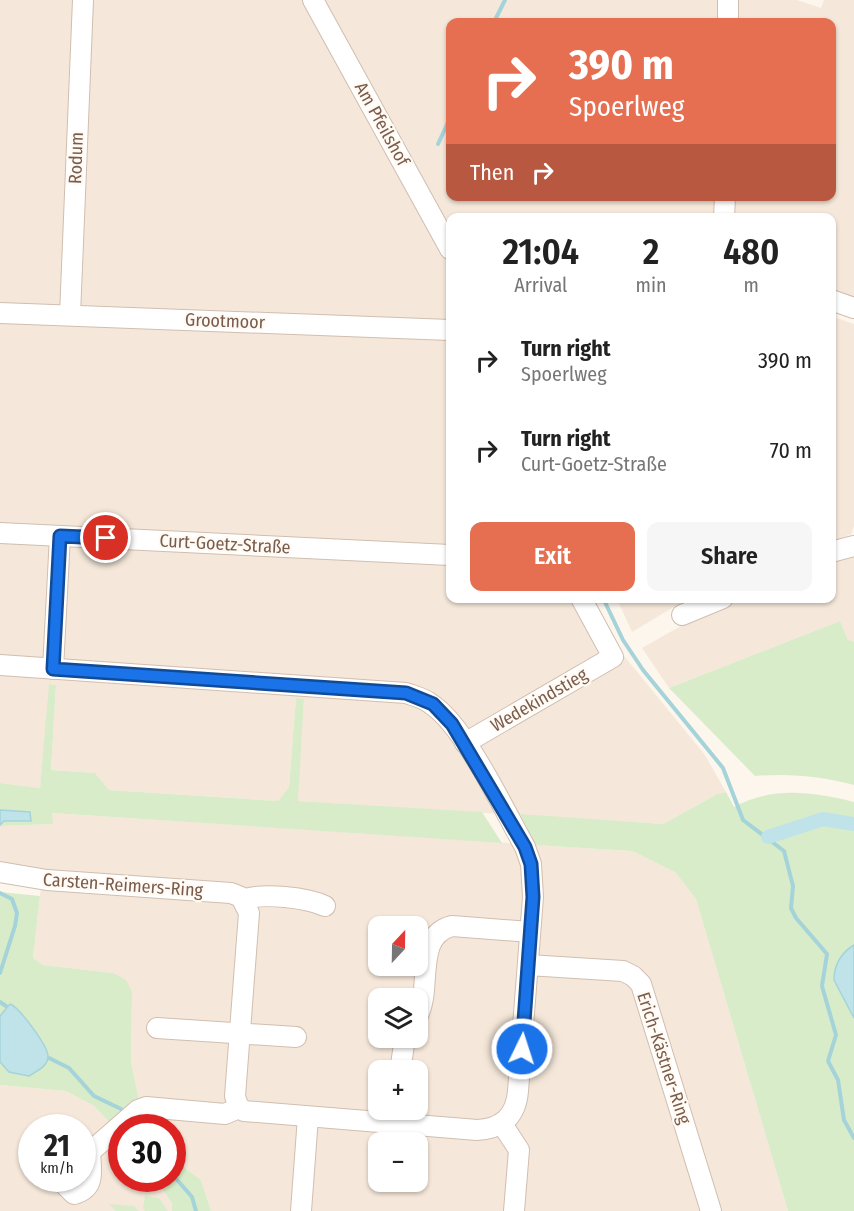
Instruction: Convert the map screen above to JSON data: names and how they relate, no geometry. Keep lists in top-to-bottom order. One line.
{"streets":{"street":["Am Pfeilshof","Rodum","Grootmoor","Curt-Goetz-Straße","Wedekindstieg","Carsten-Reimers-Ring","Erich-Kästner-Ring"]},"crossings":[["Rodum","Grootmoor"]],"north":"top","page":{"turn":["390 m","Spoerlweg"],"then":"Then","eta":["21:04","Arrival","2","min","480","m"],"list":[{"name":"Turn right","note":"Spoerlweg","value":"390 m"},{"name":"Turn right","note":"Curt-Goetz-Straße","value":"70 m"}],"buttons":["Exit","Share"],"map_buttons":["+","−"],"speed":"21 km/h","limit":"30"}}
